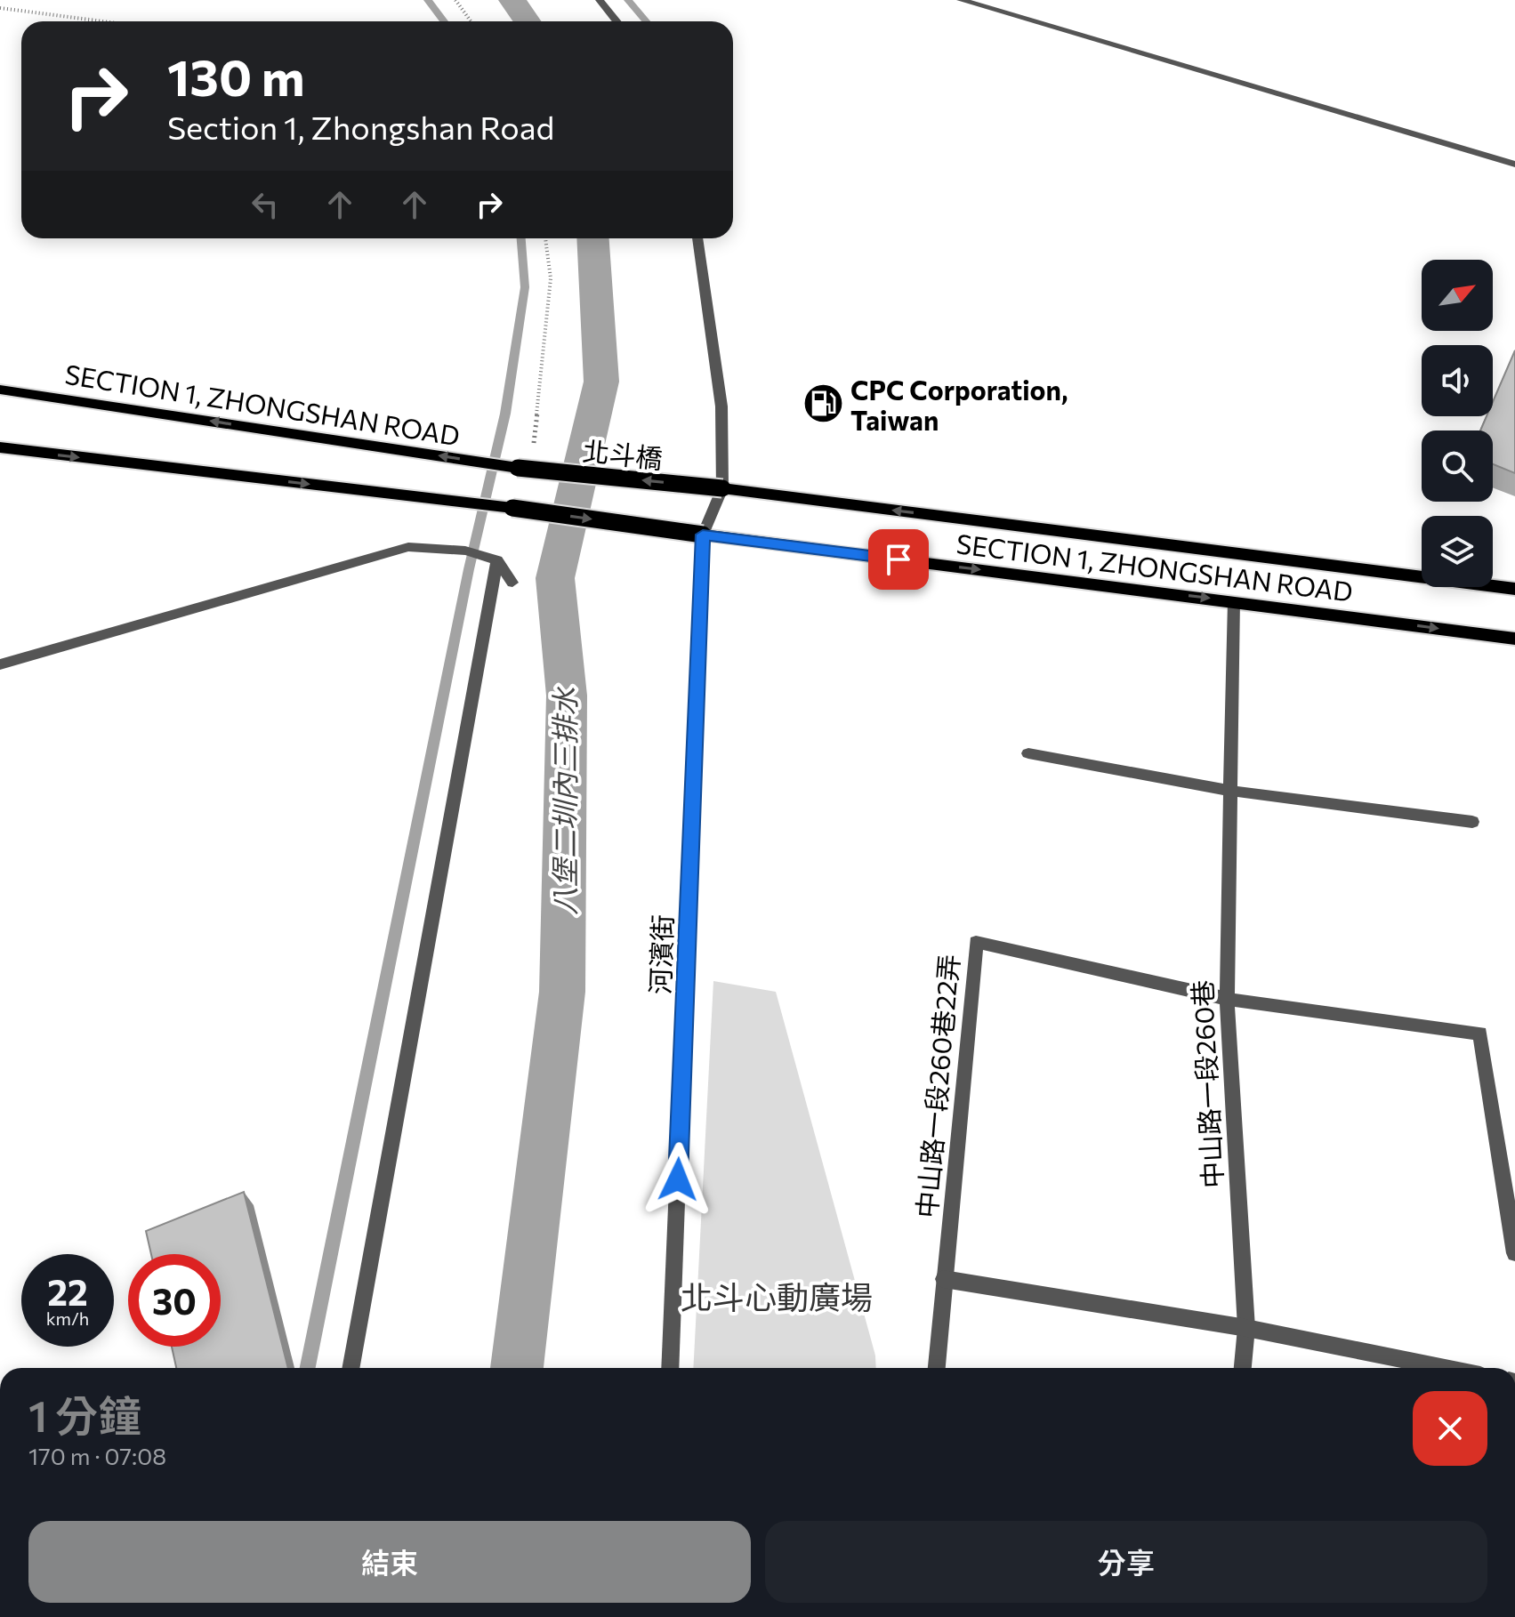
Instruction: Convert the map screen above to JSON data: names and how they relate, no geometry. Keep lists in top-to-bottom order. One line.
{"streets":{"main road":["SECTION 1, ZHONGSHAN ROAD","北斗橋"],"street":["河濱街","中山路一段260巷","中山路一段260巷22弄"]},"crossings":[["SECTION 1, ZHONGSHAN ROAD","北斗橋"],["SECTION 1, ZHONGSHAN ROAD","河濱街"],["SECTION 1, ZHONGSHAN ROAD","中山路一段260巷"],["中山路一段260巷","中山路一段260巷22弄"]],"water":["八堡二圳內三排水"],"parks":["北斗心動廣場"],"places":{"fuel station":["CPC Corporation, Taiwan"]},"north":"top right","page":{"turn":["130 m","Section 1, Zhongshan Road"],"speed":"22 km/h","limit":"30","heading":["1 分鐘","170 m · 07:08"],"buttons":["結束","分享"]}}
